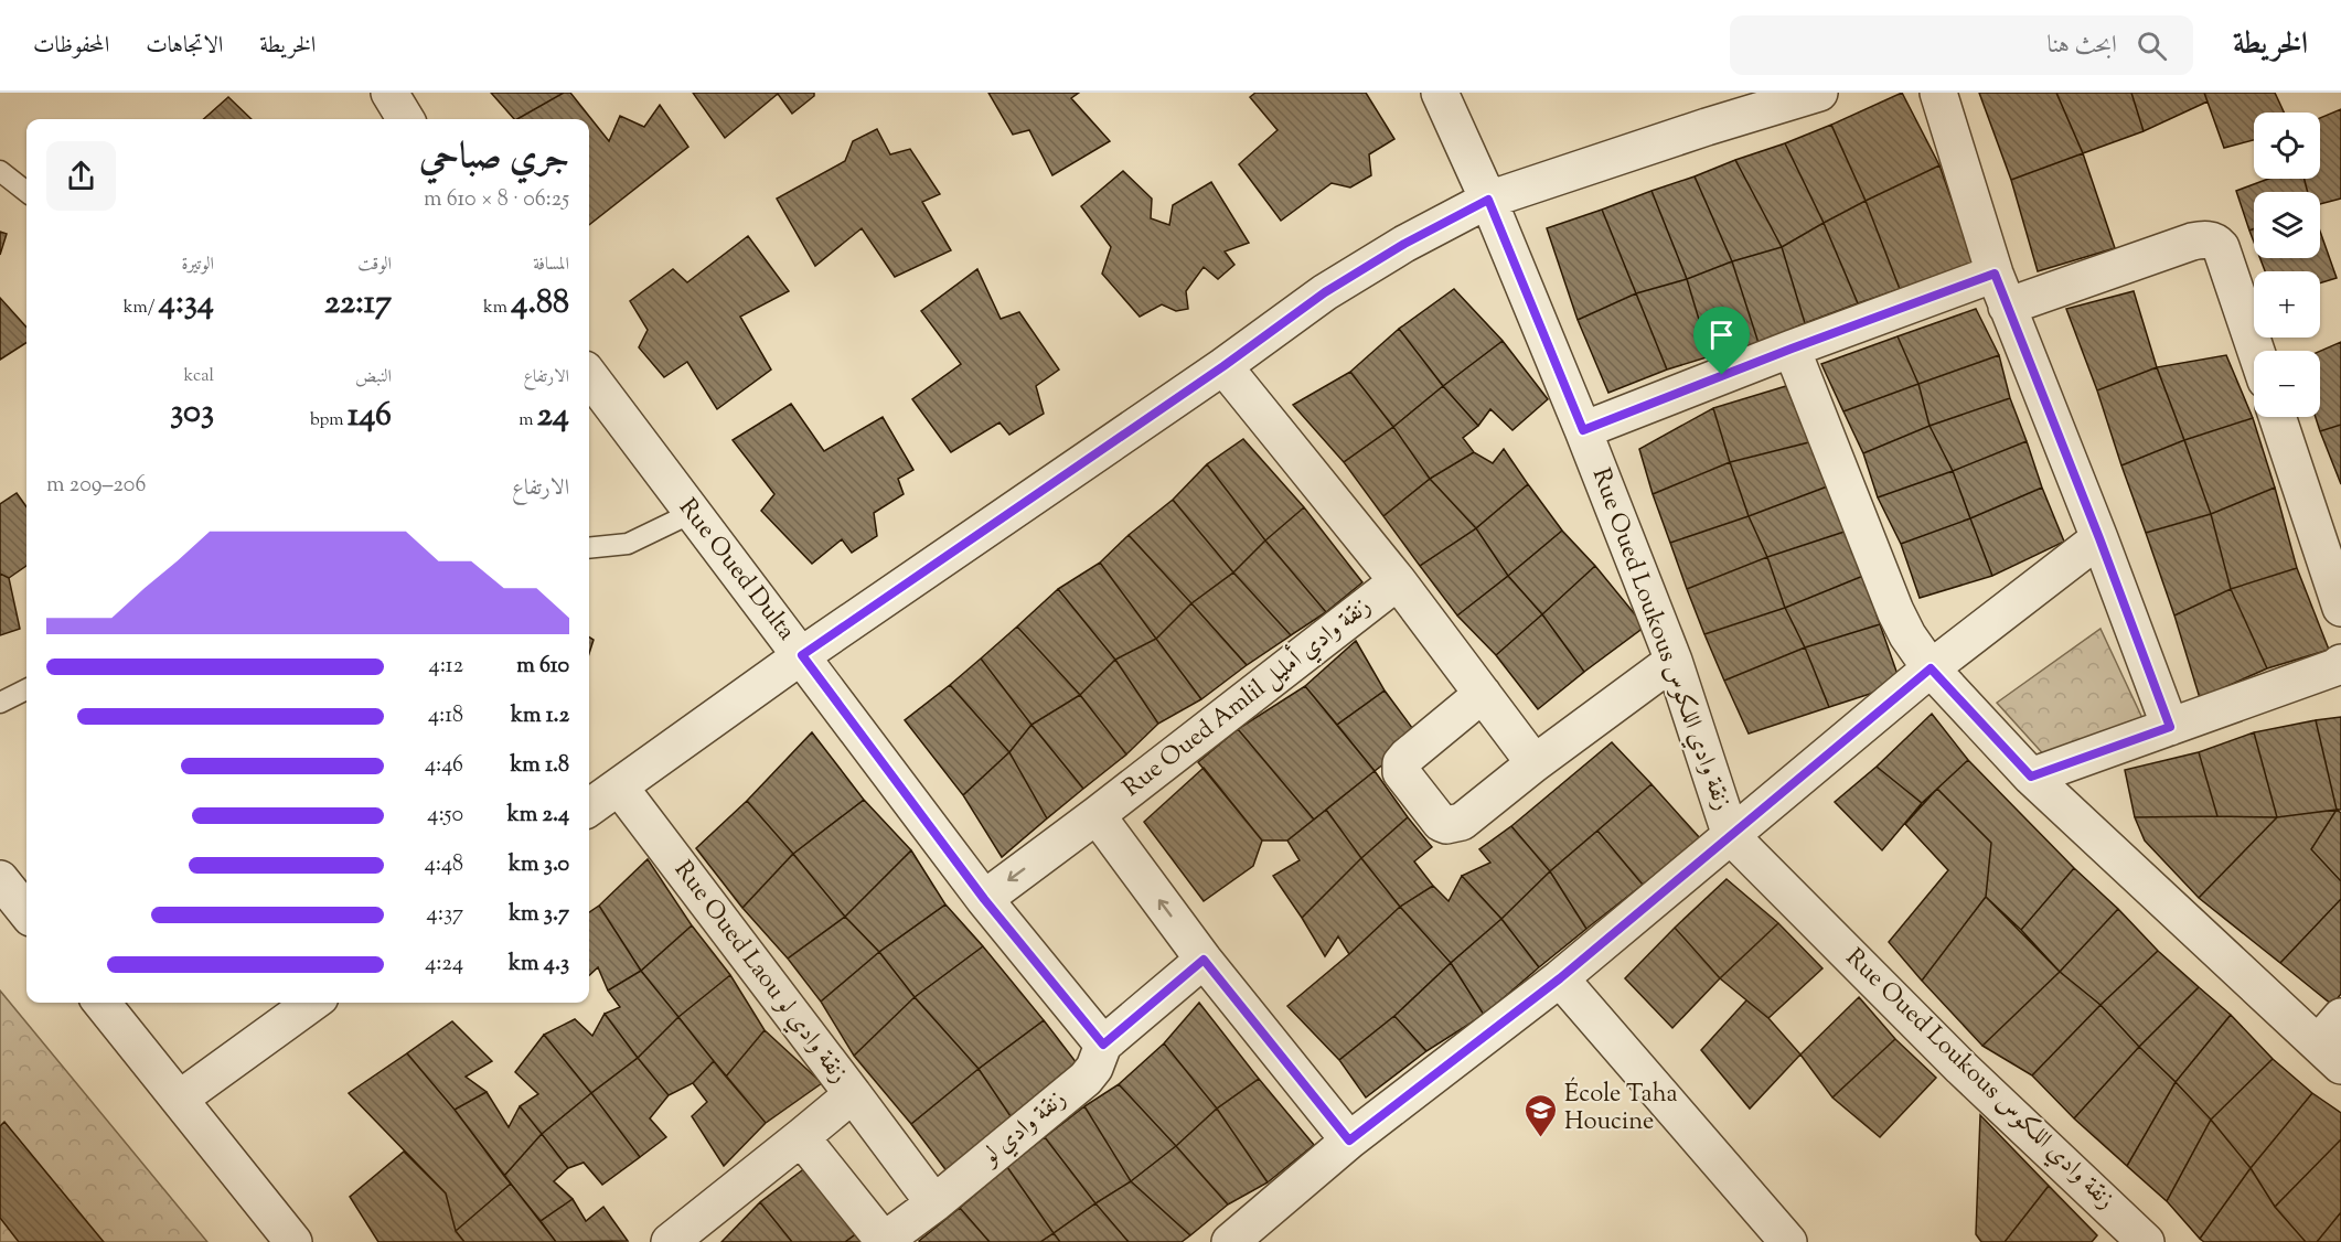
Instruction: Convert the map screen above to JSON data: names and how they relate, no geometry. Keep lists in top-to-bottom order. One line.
{"streets":{"street":["Rue Oued Dulta","Rue Oued Loukous زنقة وادي اللكوس","Rue Oued Amlil زنقة وادي أمليل","Rue Oued Laou زنقة وادي لو","زنقة وادي لو"]},"crossings":[["Rue Oued Dulta","زنقة وادي لو"]],"places":{"school or university":["École Taha Houcine"]},"page":{"header":"الخريطة","search":"ابحث هنا","nav":["الخريطة","الاتجاهات","المحفوظات"],"map_buttons":["+","−"],"heading":["جري صباحي","06:25 · 8 × 610 m"],"stats":[["المسافة","4.88 km"],["الوقت","22:17"],["الوتيرة","4:34 /km"],["الارتفاع","24 m"],["النبض","146 bpm"],["kcal","303"]],"chart":["الارتفاع","206–209 m"],"list":[{"name":"610 m","note":"4:12"},{"name":"1.2 km","note":"4:18"},{"name":"1.8 km","note":"4:46"},{"name":"2.4 km","note":"4:50"},{"name":"3.0 km","note":"4:48"},{"name":"3.7 km","note":"4:37"},{"name":"4.3 km","note":"4:24"}]}}
